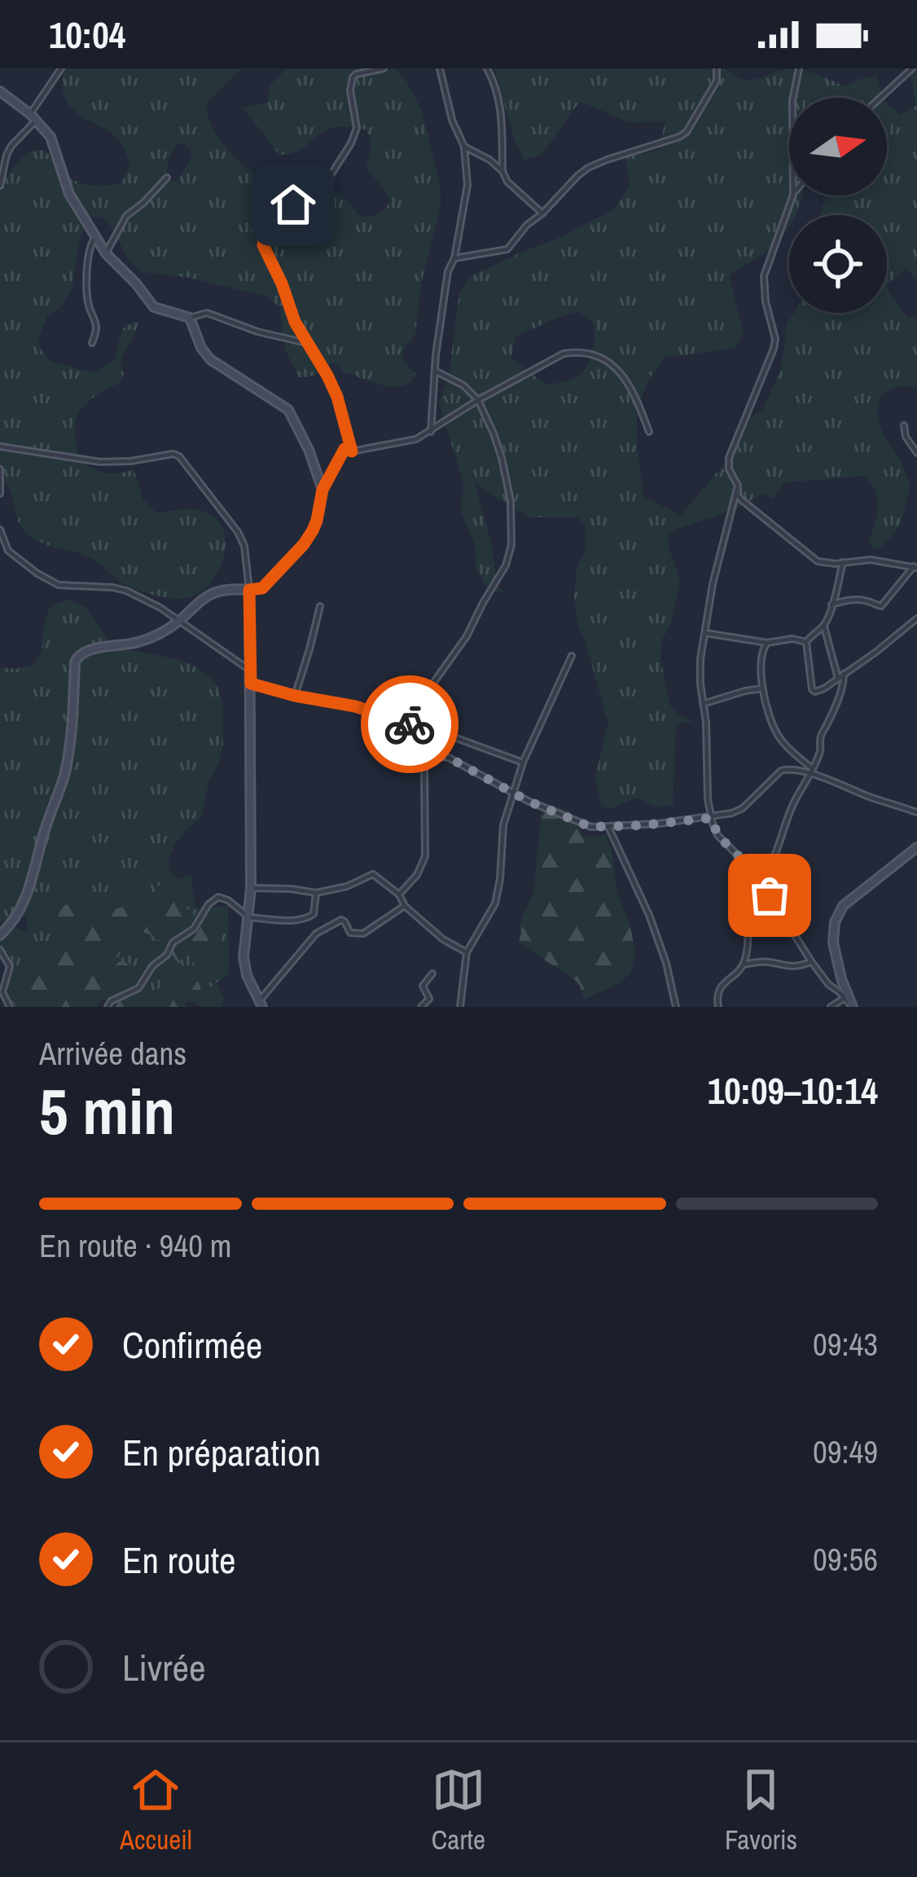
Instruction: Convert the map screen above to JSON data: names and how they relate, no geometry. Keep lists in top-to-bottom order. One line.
{"north":"right","page":{"status":"10:04","heading":["5 min","Arrivée dans","10:09–10:14"],"bar":"En route · 940 m","list":[["Confirmée","09:43"],["En préparation","09:49"],["En route","09:56"],"Livrée"],"tabs":["Accueil","Carte","Favoris"]}}
